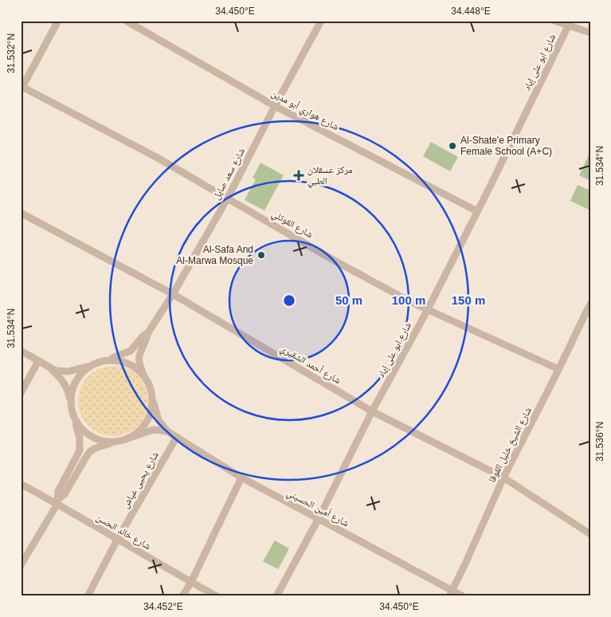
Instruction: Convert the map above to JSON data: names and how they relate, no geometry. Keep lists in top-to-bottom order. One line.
{"streets":{"street":["شارع ابو على إياد","شارع هواري أبو مدين","شارع سعد صايل","شارع القوتلي","شارع أحمد الشقيري","شارع الشيخ خليل القوقا","شارع يحيى عياش","شارع أمين الحسيني","شارع خالد الحسن"]},"crossings":[["شارع ابو على إياد","شارع هواري أبو مدين"],["شارع ابو على إياد","شارع القوتلي"],["شارع ابو على إياد","شارع أحمد الشقيري"],["شارع ابو على إياد","شارع أمين الحسيني"],["شارع هواري أبو مدين","شارع سعد صايل"],["شارع سعد صايل","شارع القوتلي"],["شارع سعد صايل","شارع أحمد الشقيري"],["شارع سعد صايل","شارع أمين الحسيني"],["شارع القوتلي","شارع الشيخ خليل القوقا"],["شارع أحمد الشقيري","شارع الشيخ خليل القوقا"],["شارع الشيخ خليل القوقا","شارع أمين الحسيني"],["شارع يحيى عياش","شارع أمين الحسيني"],["شارع يحيى عياش","شارع خالد الحسن"]],"places":{"other":["Al-Shate'e Primary Female School (A+C)","Al-Safa And Al-Marwa Mosque"],"health":["مركز عسقلان الطبي"]},"coordinates":["34.450°E","34.448°E","31.532°N","31.534°N","31.536°N","34.452°E"],"rings":["50 m","100 m","150 m"]}
